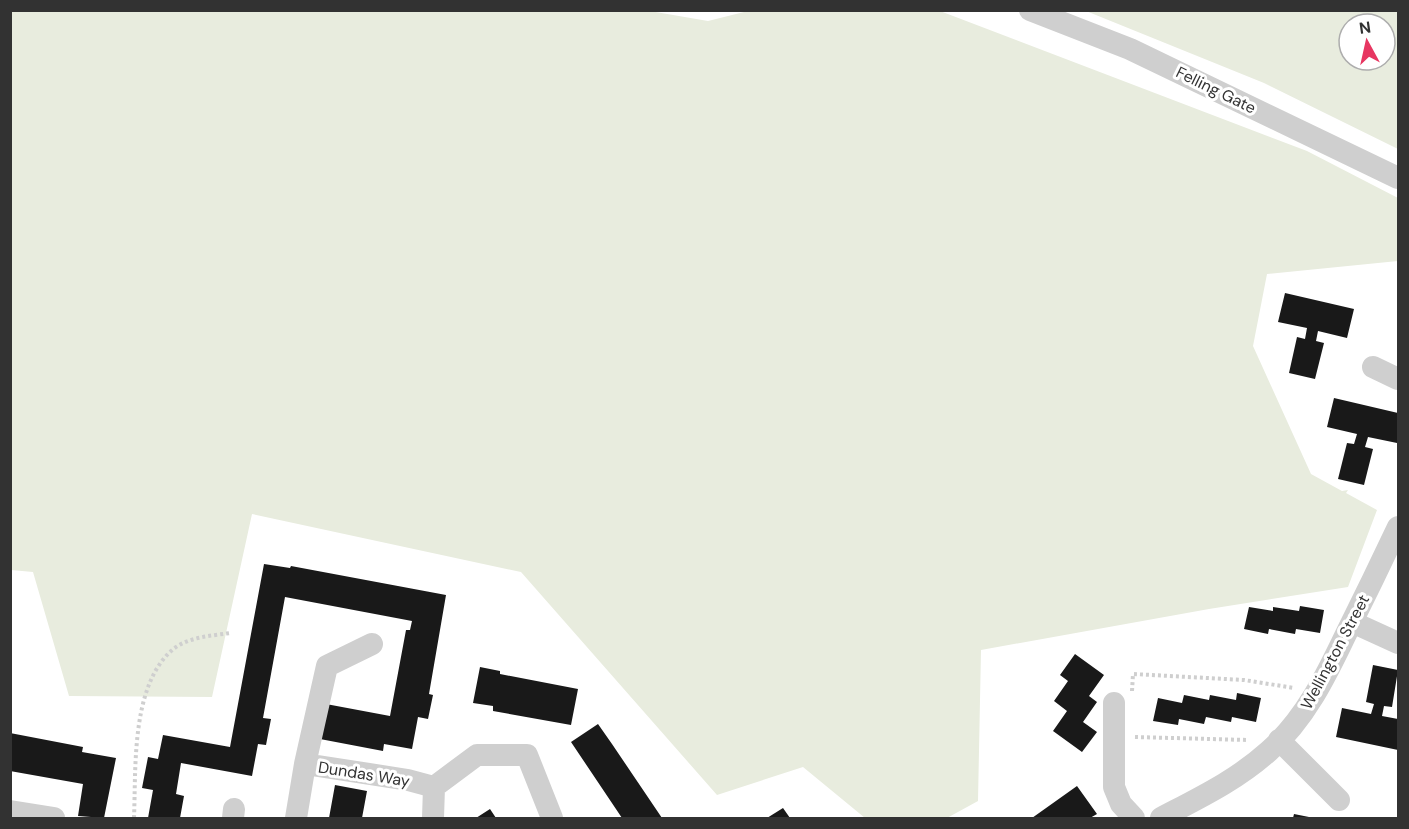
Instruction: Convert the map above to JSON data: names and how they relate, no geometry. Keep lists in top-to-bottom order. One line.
{"streets":{"street":["Felling Gate","Wellington Street","Dundas Way"]},"north":"top"}
